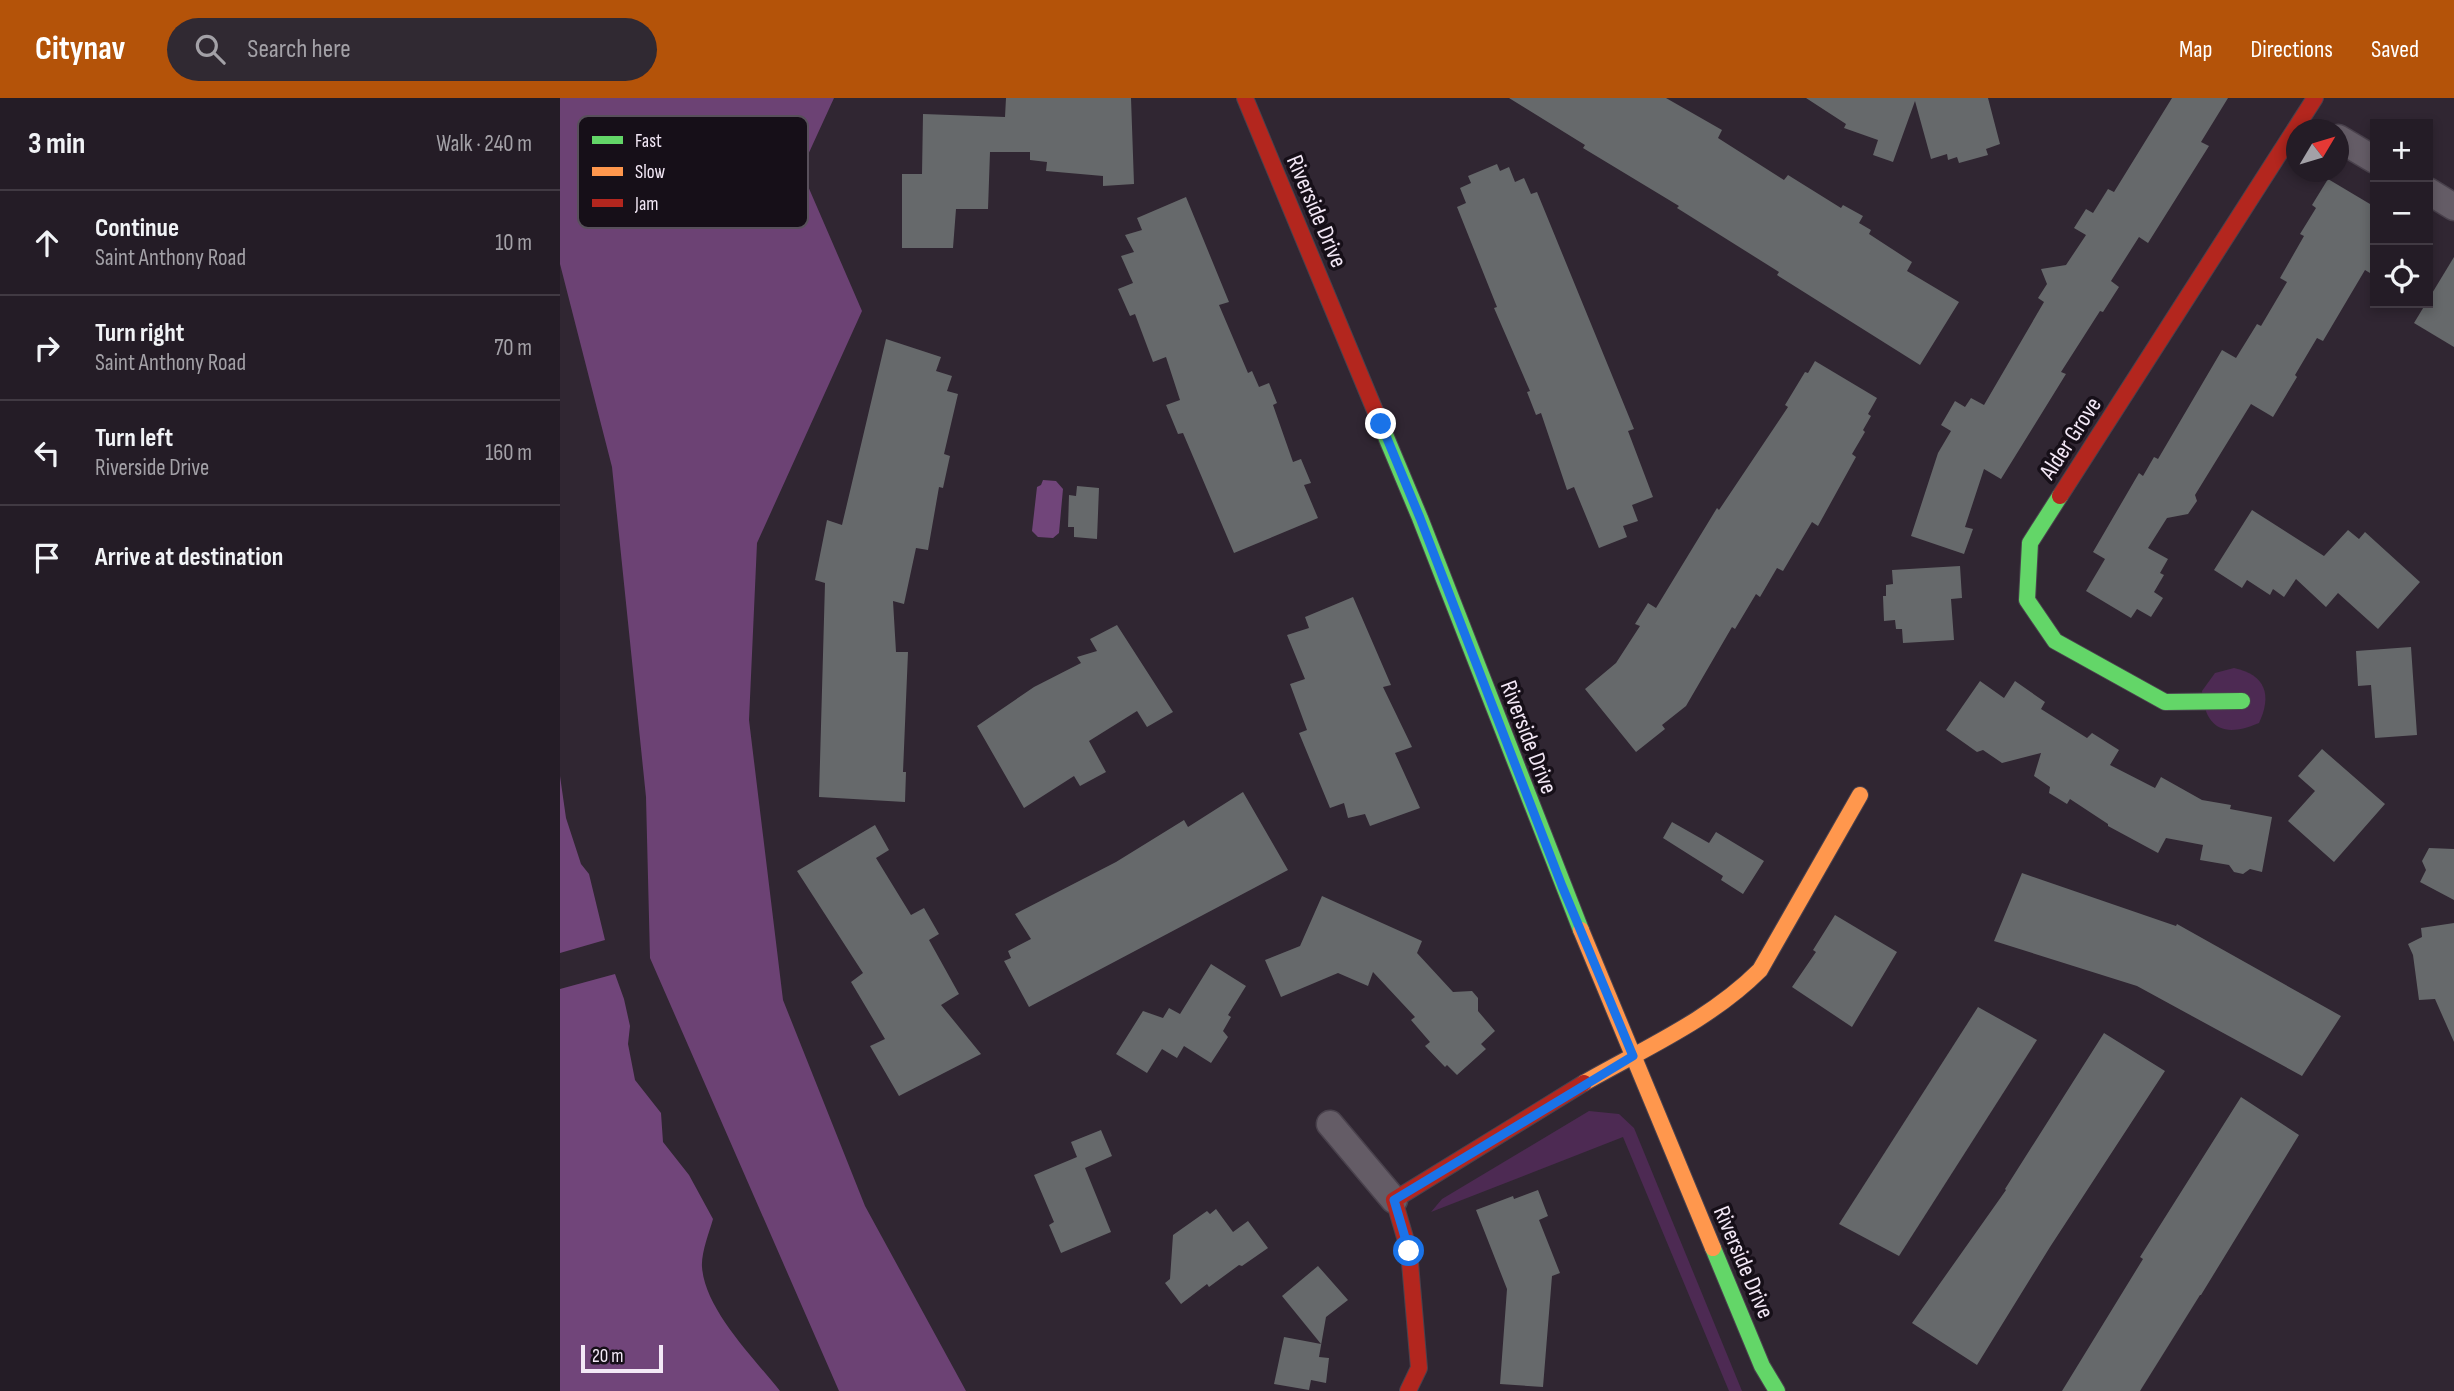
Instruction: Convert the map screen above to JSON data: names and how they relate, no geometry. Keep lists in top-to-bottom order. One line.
{"streets":{"street":["Riverside Drive","Alder Grove"]},"legend":["Fast","Slow","Jam"],"scale_bar":"20 m","north":"top right","page":{"header":"Citynav","search":"Search here","nav":["Map","Directions","Saved"],"heading":["3 min","Walk · 240 m"],"map_buttons":["+","−"],"list":[["Continue","Saint Anthony Road","10 m"],["Turn right","Saint Anthony Road","70 m"],["Turn left","Riverside Drive","160 m"],"Arrive at destination"],"scale":"20 m"}}
